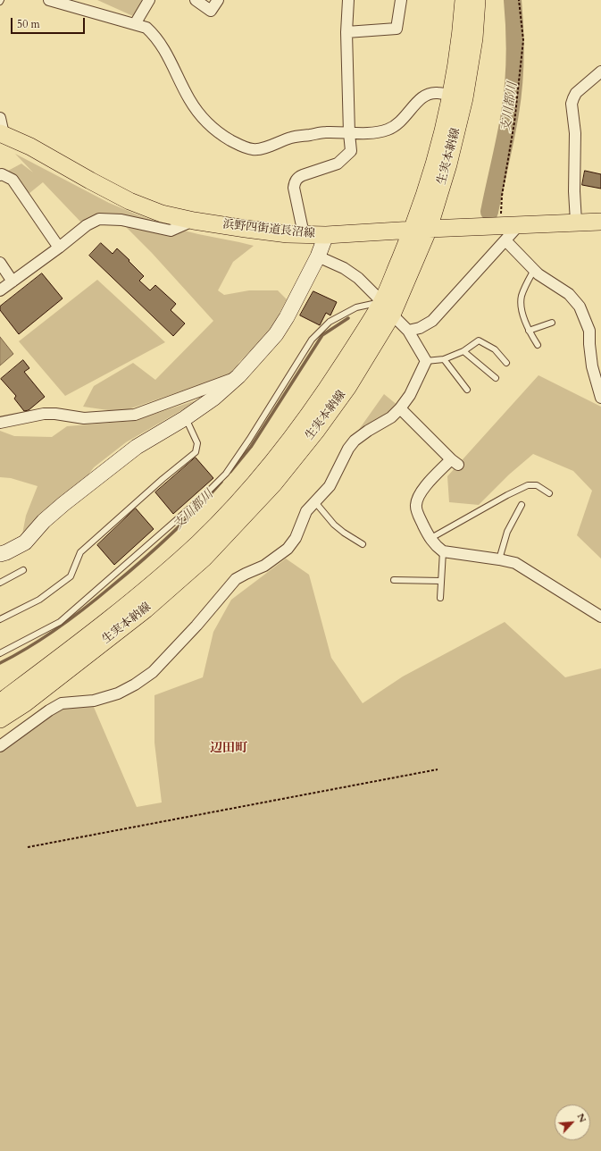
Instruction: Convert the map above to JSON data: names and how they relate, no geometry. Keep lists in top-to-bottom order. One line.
{"streets":{"main road":["生実本納線","浜野四街道長沼線"]},"crossings":[["生実本納線","浜野四街道長沼線"]],"districts":["辺田町"],"water":["支川都川"],"scale_bar":"50 m","north":"top right"}
